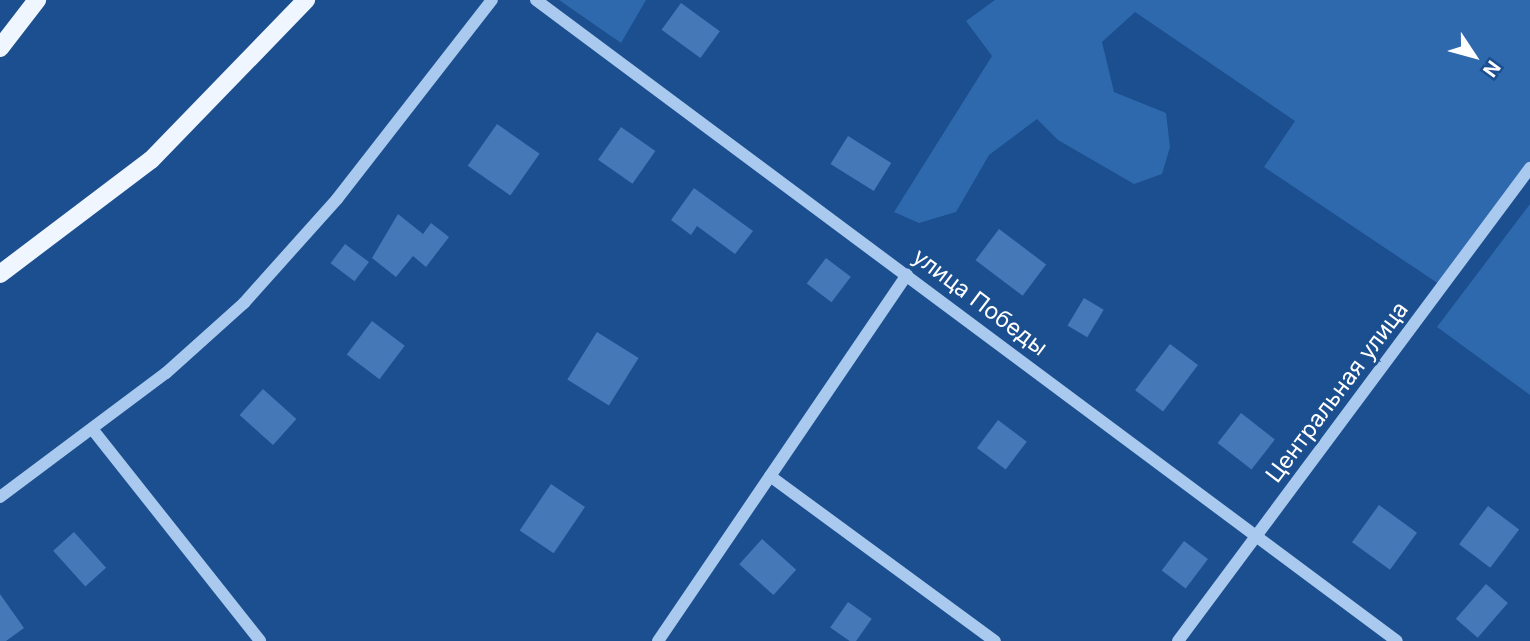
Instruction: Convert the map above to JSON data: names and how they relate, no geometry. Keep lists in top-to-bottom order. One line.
{"streets":{"street":["улица Победы","Центральная улица"]},"crossings":[["улица Победы","Центральная улица"]],"north":"bottom right"}
